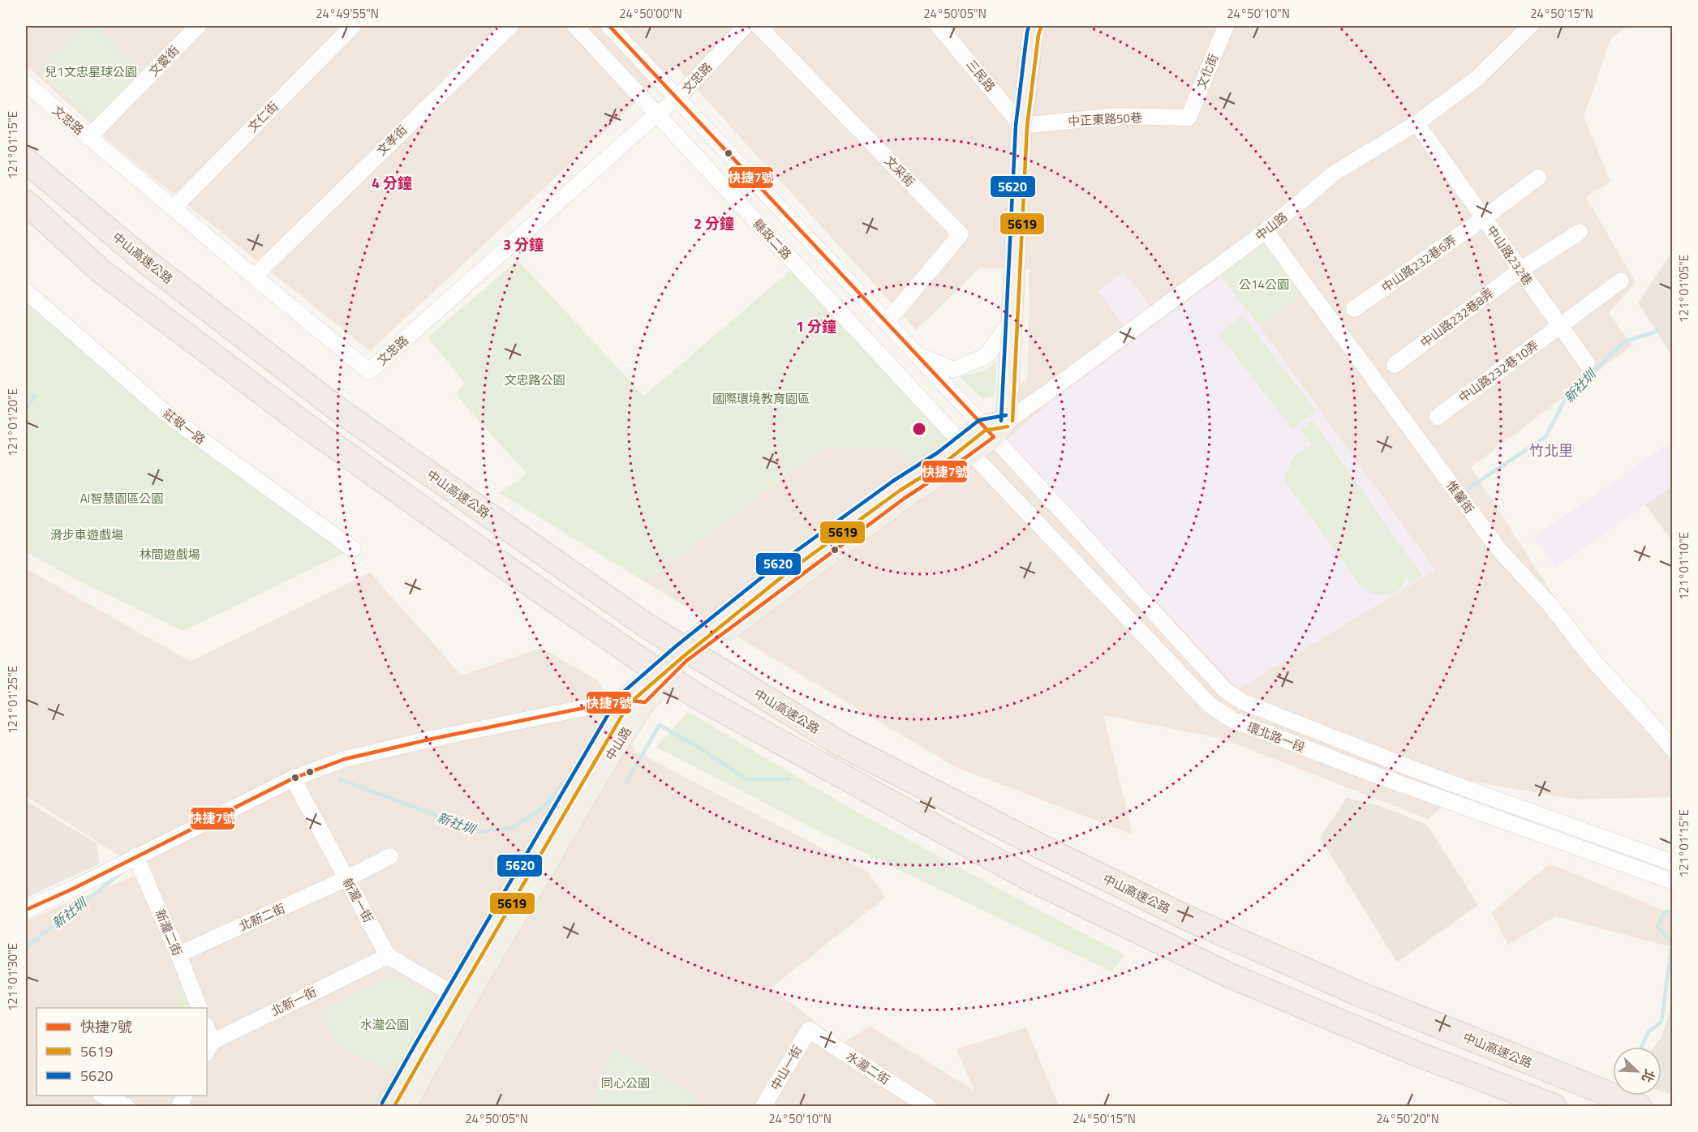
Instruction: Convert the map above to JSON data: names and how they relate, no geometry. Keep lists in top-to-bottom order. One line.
{"streets":{"highway":["中山高速公路"],"main road":["中山路"],"street":["文愛街","文化街","三民路","文忠路","文仁街","中正東路50巷","文孝街","文采街","縣政二路","中山路232巷","中山路232巷6弄","中山路232巷8弄","中山路232巷10弄","莊敬一路","惟馨街","環北路一段","新瀧一街","北新二街","新瀧二街","北新一街","中山一街","水瀧二街"]},"crossings":[["文愛街","文忠路"],["文化街","中正東路50巷"],["三民路","中正東路50巷"],["文忠路","文仁街"],["文忠路","文孝街"],["文忠路","縣政二路"],["中山路","縣政二路"],["中山路","中山路232巷"],["中山路","惟馨街"],["中山路","環北路一段"],["縣政二路","環北路一段"],["中山路232巷","中山路232巷6弄"],["中山路232巷","中山路232巷8弄"],["中山路232巷","中山路232巷10弄"],["新瀧一街","北新二街"],["新瀧一街","北新一街"],["北新二街","新瀧二街"],["中山一街","水瀧二街"]],"districts":["竹北里"],"water":["新社圳"],"parks":["兒1文忠星球公園","公14公園","文忠路公園","國際環境教育園區","AI智慧園區公園","滑步車遊戲場","林間遊戲場","水瀧公園","同心公園"],"lines":["transit line 快捷7號","transit line 5620","transit line 5619"],"legend":["快捷7號","5619","5620"],"north":"bottom right","coordinates":["24°49'55\"N","24°50'00\"N","24°50'05\"N","24°50'10\"N","24°50'15\"N","121°01'15\"E","121°01'05\"E","121°01'20\"E","121°01'10\"E","121°01'25\"E","121°01'30\"E","24°50'20\"N"],"rings":["4 分鐘","2 分鐘","3 分鐘","1 分鐘"]}
